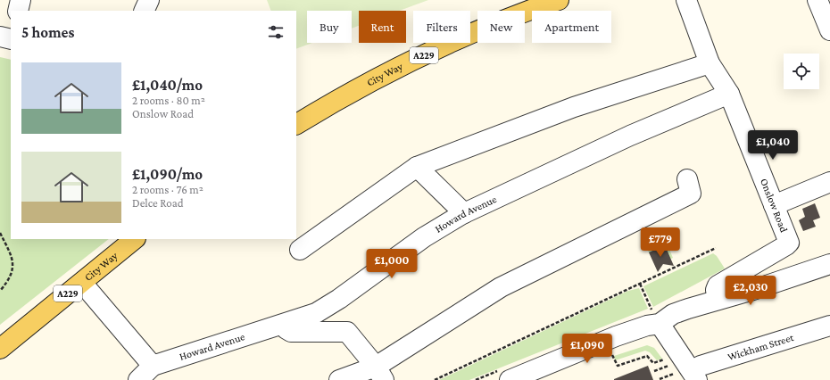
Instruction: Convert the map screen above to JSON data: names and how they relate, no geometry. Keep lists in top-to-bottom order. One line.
{"streets":{"main road":["A229","City Way"],"street":["Onslow Road","Howard Avenue","Wickham Street"]},"crossings":[["Onslow Road","Howard Avenue"]],"page":{"chip":["Buy","Rent","Filters","New","Apartment"],"heading":"5 homes","list":[{"name":"£1,040/mo","note":"2 rooms · 80 m² · Onslow Road"},{"name":"£1,090/mo","note":"2 rooms · 76 m² · Delce Road"}],"price":["£1,040","£779","£1,000","£2,030","£1,090"]}}
